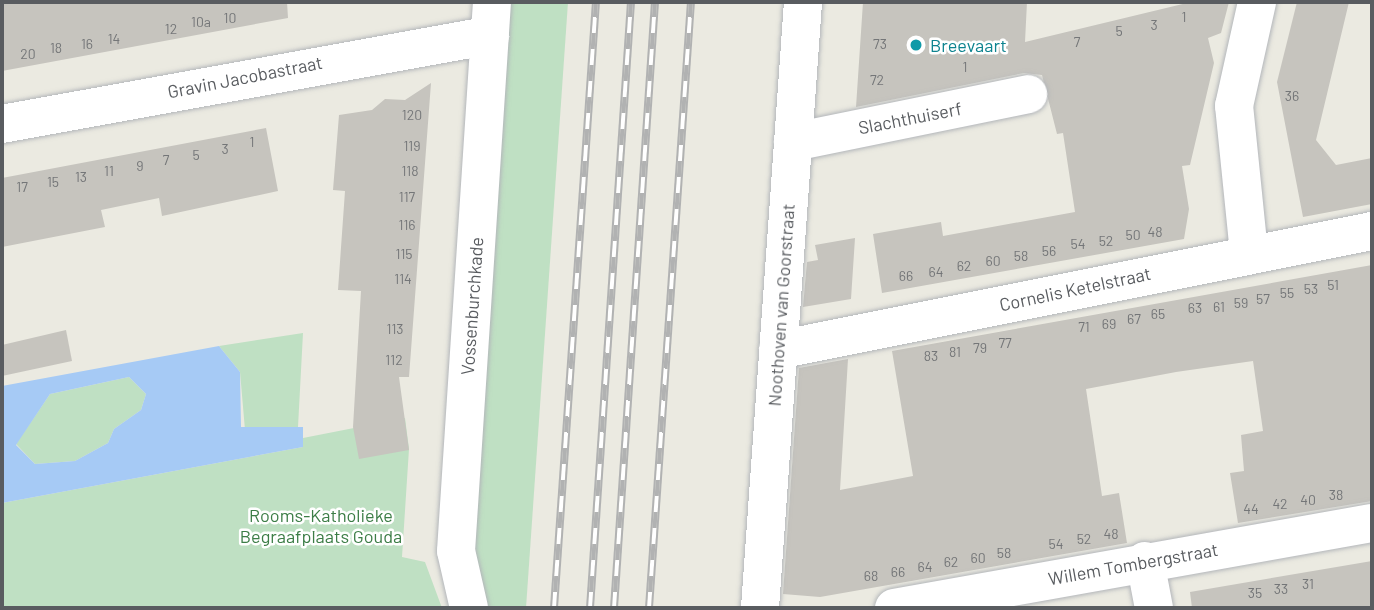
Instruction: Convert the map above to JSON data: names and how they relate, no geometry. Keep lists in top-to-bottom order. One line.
{"streets":{"street":["Gravin Jacobastraat","Slachthuiserf","Cornelis Ketelstraat","Noothoven van Goorstraat","Vossenburchkade","Willem Tombergstraat"]},"crossings":[["Gravin Jacobastraat","Vossenburchkade"],["Slachthuiserf","Noothoven van Goorstraat"],["Cornelis Ketelstraat","Noothoven van Goorstraat"]],"parks":["Rooms-Katholieke Begraafplaats Gouda"],"places":["Breevaart"],"house_numbers":["1","10","10a","3","12","5","14","7","16","73","18","20","1","72","36","120","1","119","3","5","7","9","11","118","13","15","17","117","116","48","50","52","54","56","115","58","60","62","64","66","114","51","53","55","57","59","61","63","65","67","69","71","113","77","79","81","83","112","38","40","42","44","48","52","54","58","60","62","64","66","68","31","33","35"]}
